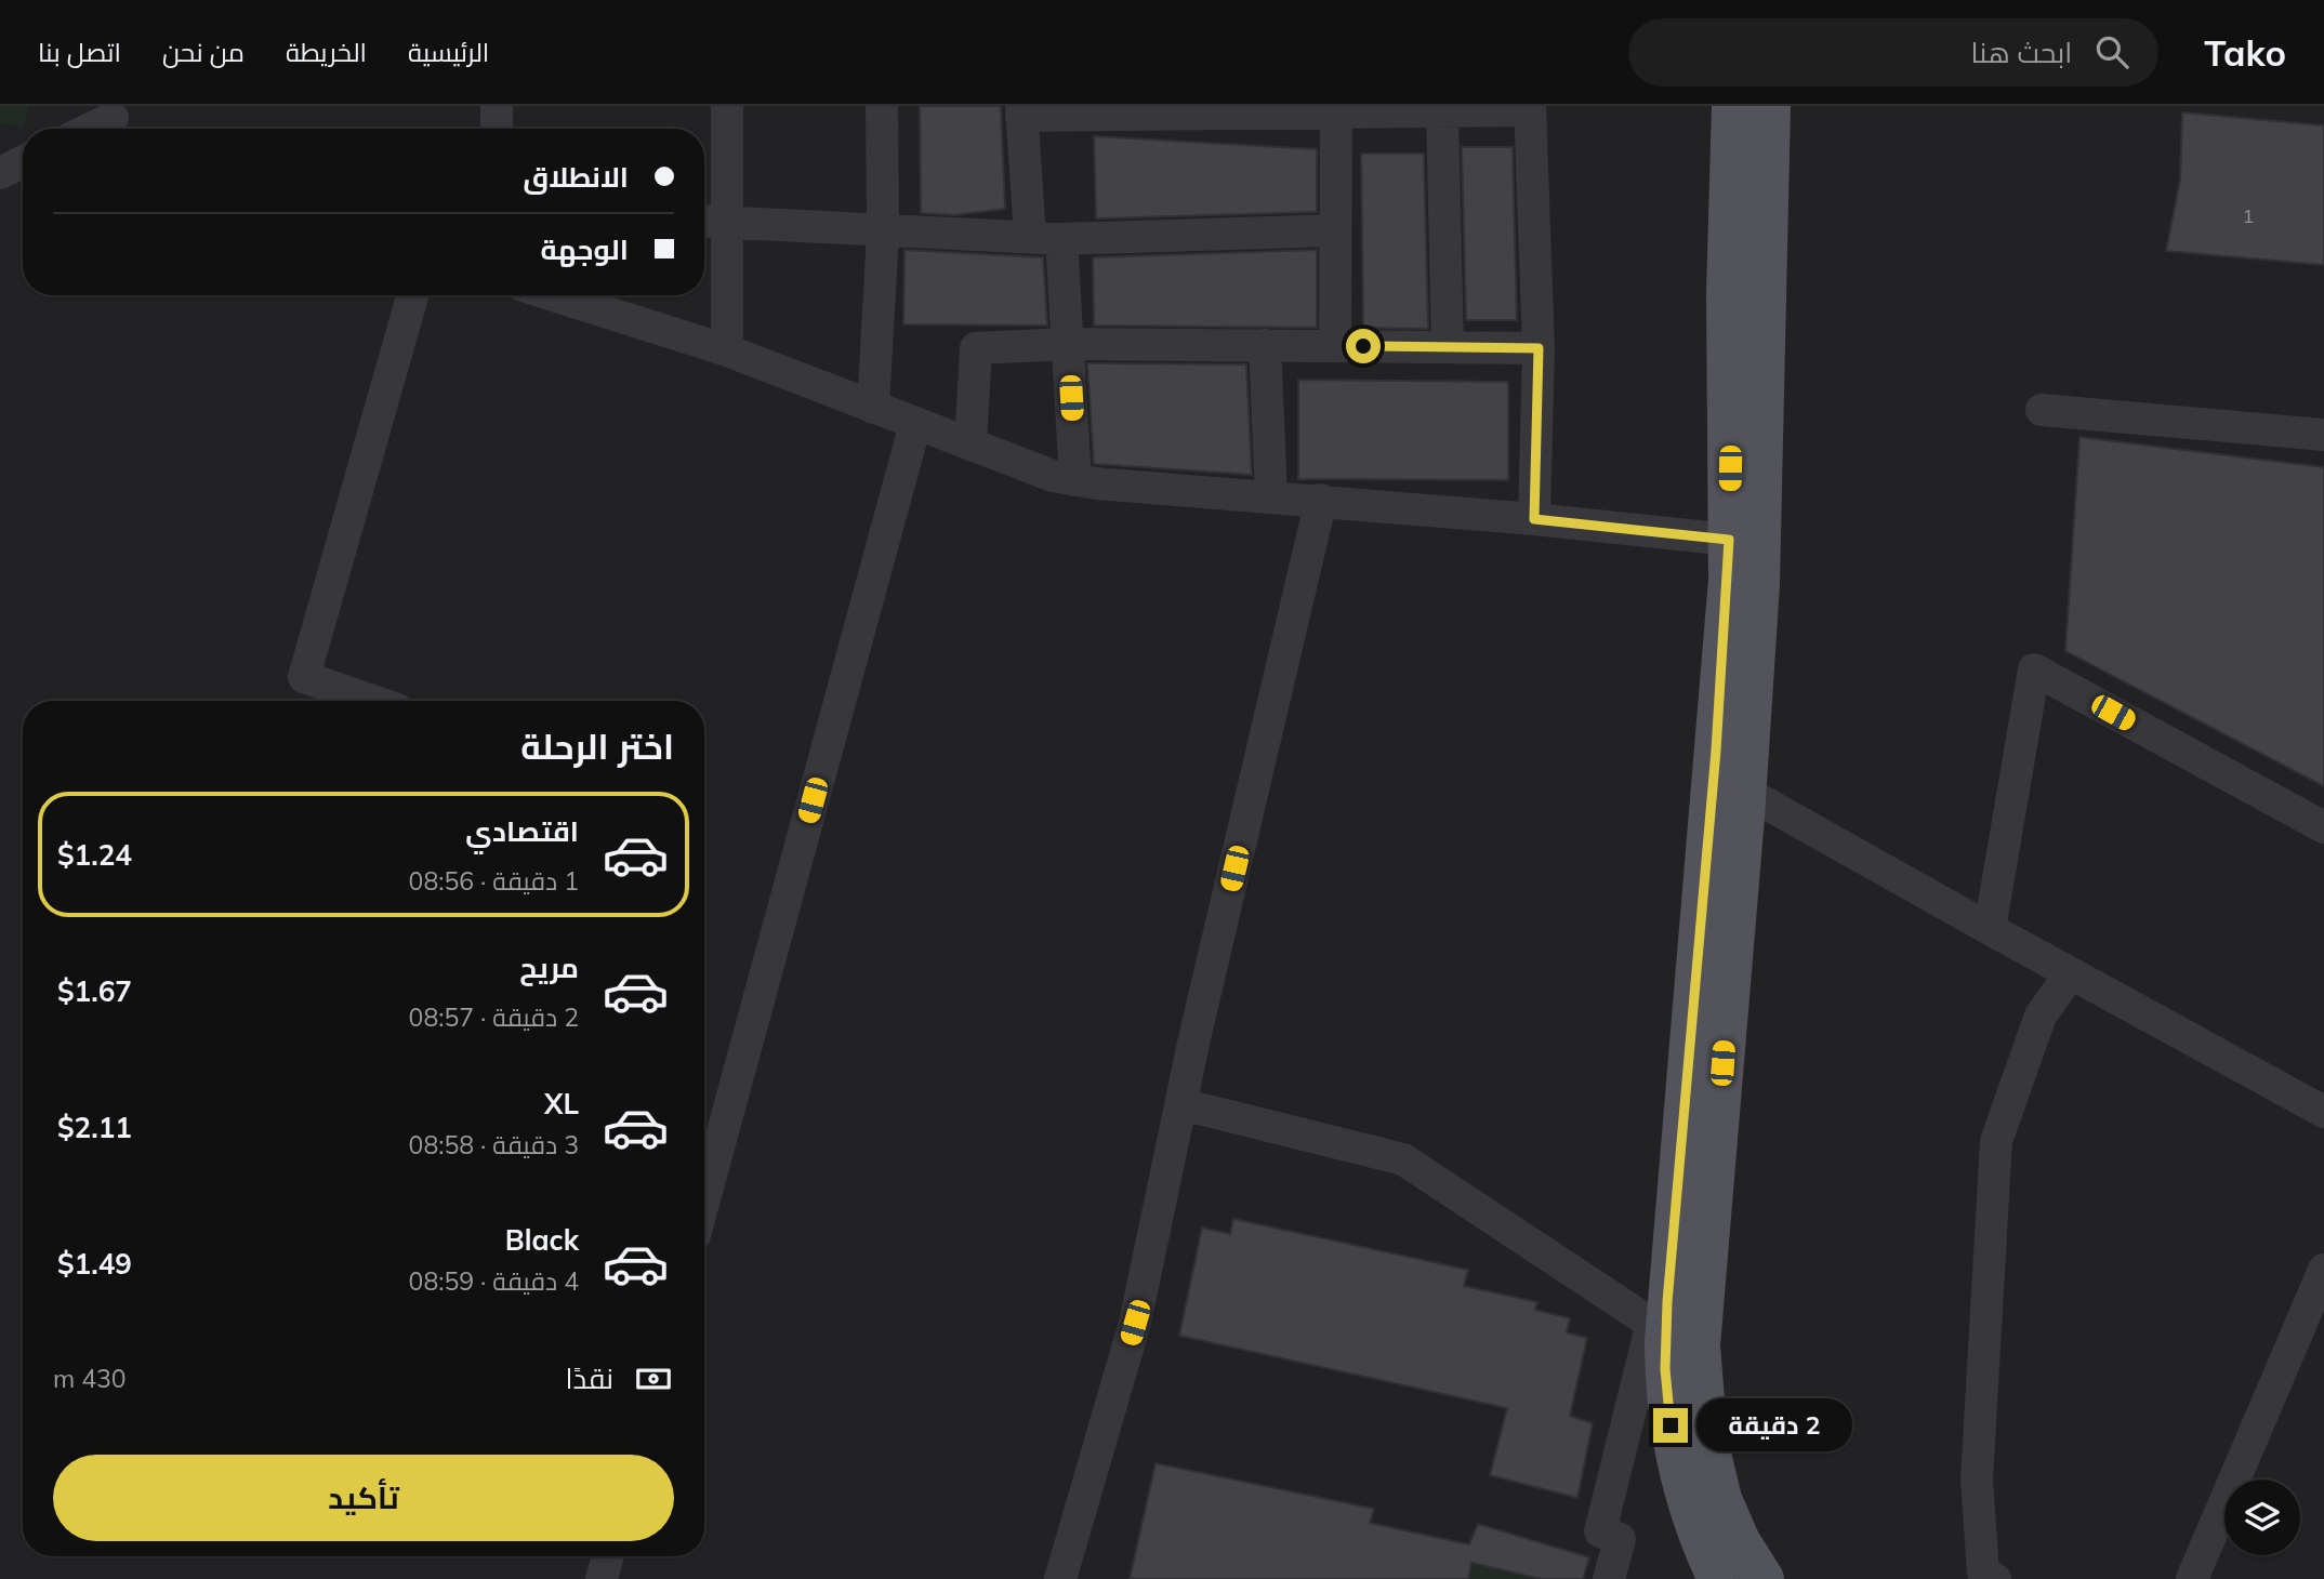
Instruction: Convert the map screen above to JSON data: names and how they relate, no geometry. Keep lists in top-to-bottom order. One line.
{"house_numbers":["1"],"page":{"header":"Tako","search":"ابحث هنا","nav":["الرئيسية","الخريطة","من نحن","اتصل بنا"],"banner":["الانطلاق","الوجهة"],"heading":"اختر الرحلة","list":[{"name":"اقتصادي","note":"1 دقيقة · 08:56","value":"$1.24"},{"name":"مريح","note":"2 دقيقة · 08:57","value":"$1.67"},{"name":"XL","note":"3 دقيقة · 08:58","value":"$2.11"},{"name":"Black","note":"4 دقيقة · 08:59","value":"$1.49"}],"pay":["نقدًا","430 m"],"bubble":"2 دقيقة","buttons":"تأكيد"}}
